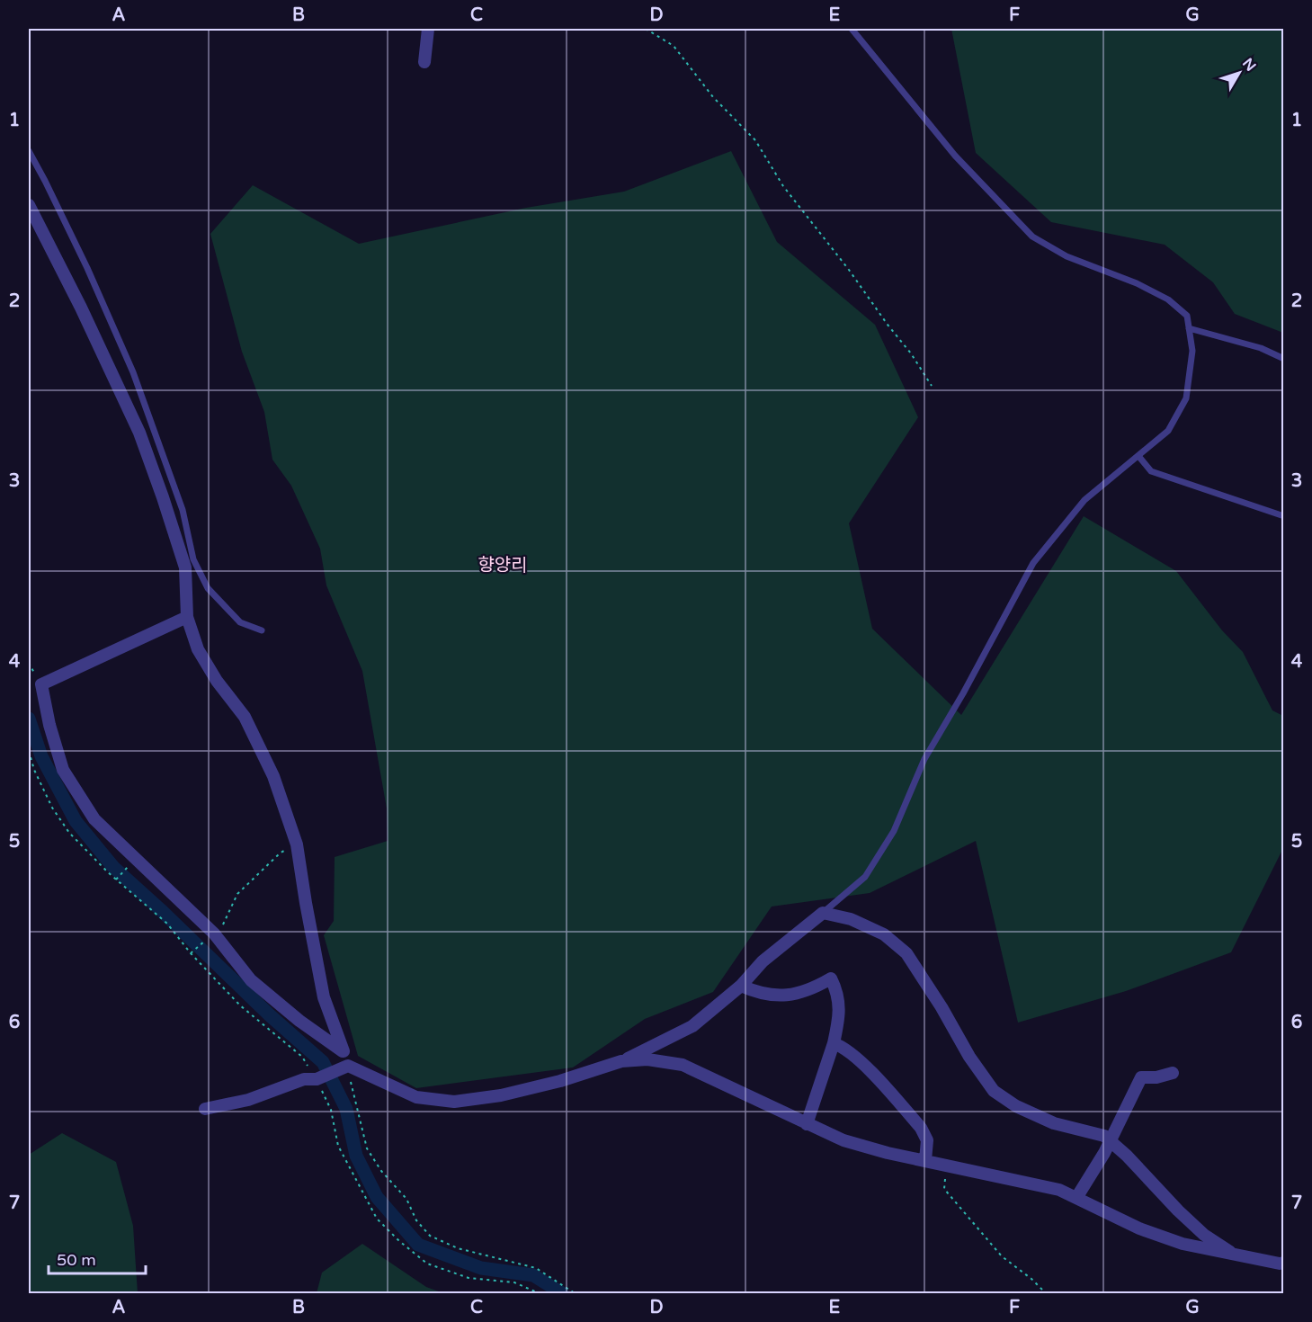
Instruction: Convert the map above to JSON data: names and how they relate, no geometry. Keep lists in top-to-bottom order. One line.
{"districts":["향양리"],"scale_bar":"50 m","north":"top right","grid":{"columns":["A","B","C","D","E","F","G"],"rows":["1","2","3","4","5","6","7"]}}
